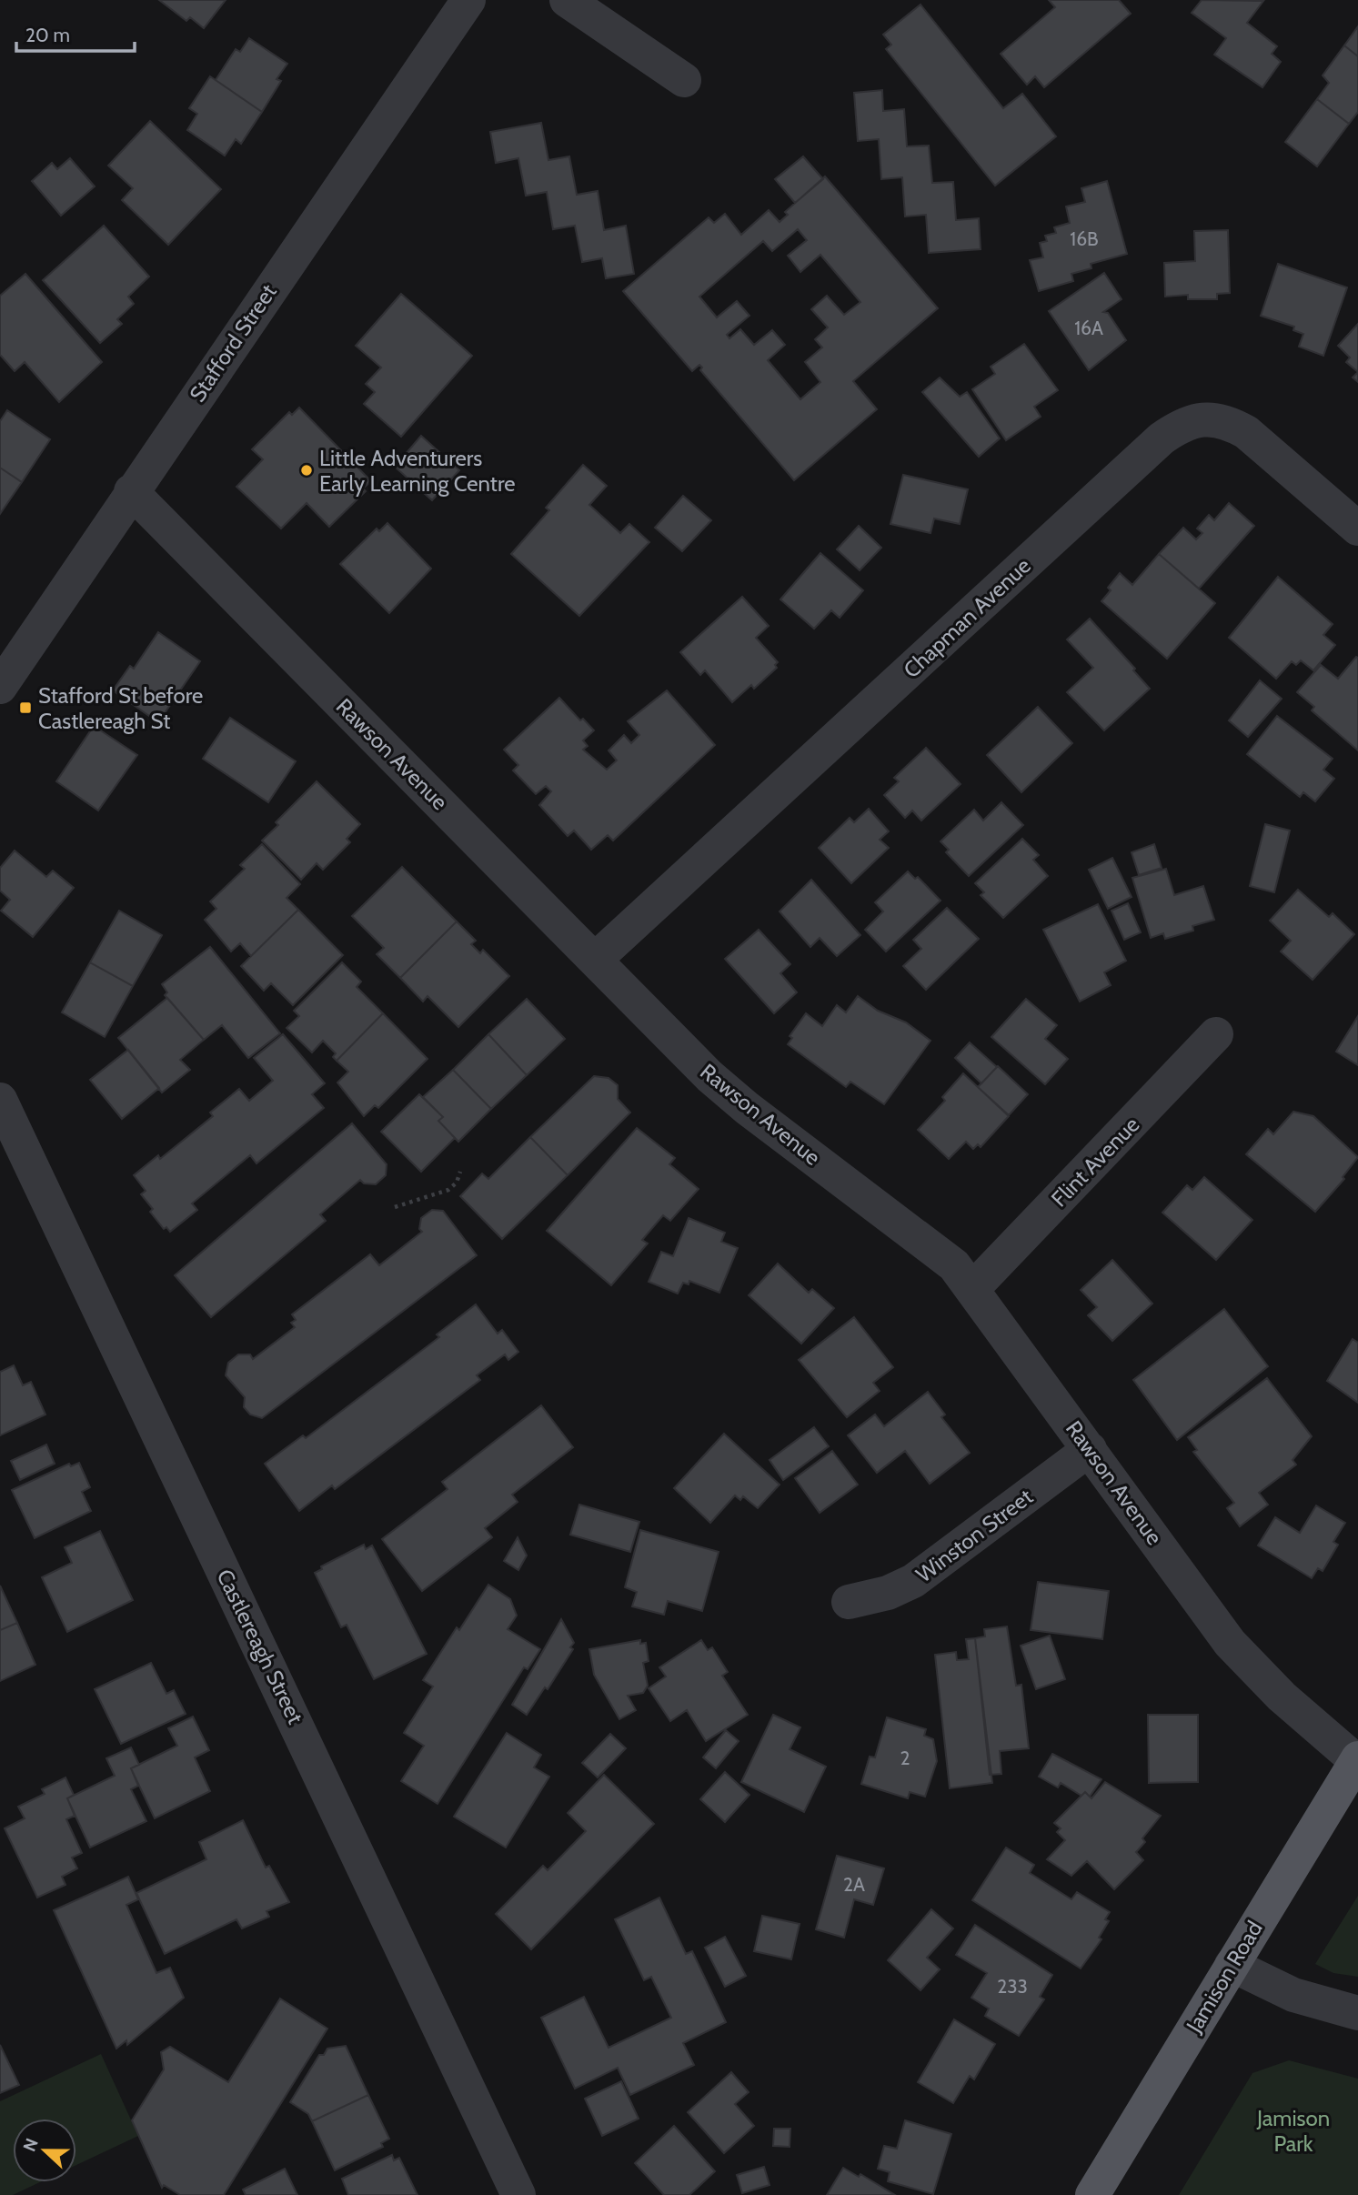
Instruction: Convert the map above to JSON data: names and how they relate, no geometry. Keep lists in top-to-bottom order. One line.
{"streets":{"main road":["Jamison Road"],"street":["Stafford Street","Chapman Avenue","Rawson Avenue","Flint Avenue","Winston Street","Castlereagh Street"]},"crossings":[["Stafford Street","Rawson Avenue"],["Chapman Avenue","Rawson Avenue"],["Rawson Avenue","Flint Avenue"],["Rawson Avenue","Winston Street"],["Rawson Avenue","Jamison Road"]],"parks":["Jamison Park"],"places":{"other":["Little Adventurers Early Learning Centre"],"transit":["Stafford St before Castlereagh St"]},"house_numbers":["16B","16A","2","2A","233"],"scale_bar":"20 m","north":"left"}
